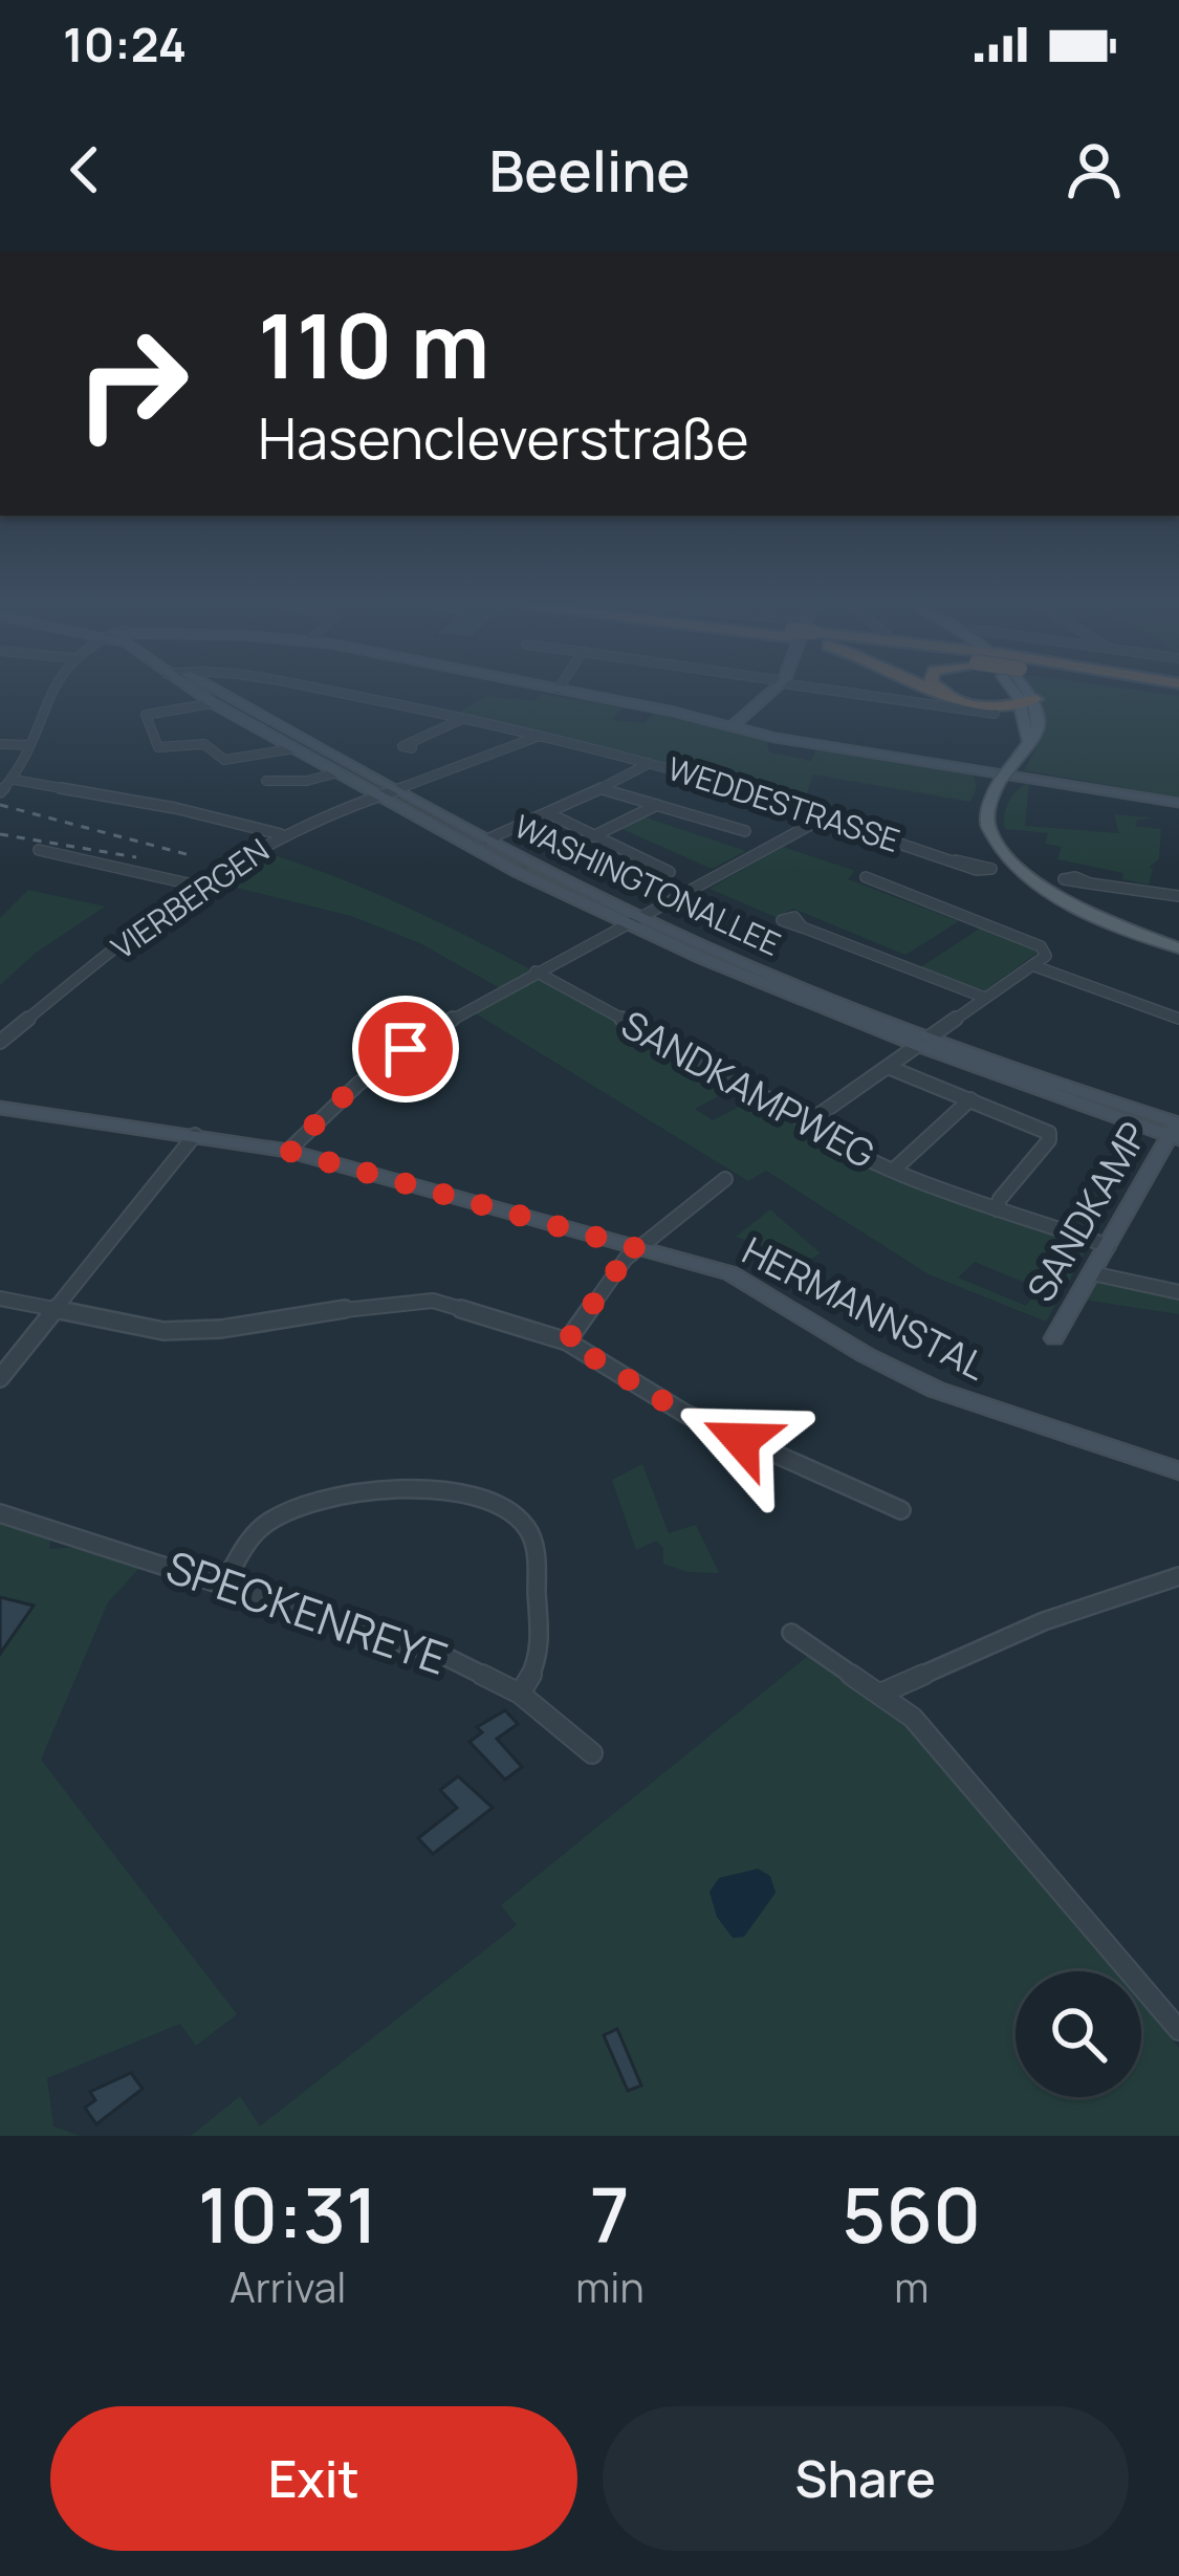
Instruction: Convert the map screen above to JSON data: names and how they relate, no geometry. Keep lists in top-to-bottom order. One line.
{"streets":{"street":["WEDDESTRASSE","WASHINGTONALLEE","VIERBERGEN","SANDKAMPWEG","SANDKAMP","HERMANNSTAL","SPECKENREYE"]},"crossings":[["WEDDESTRASSE","VIERBERGEN"],["WASHINGTONALLEE","VIERBERGEN"],["WASHINGTONALLEE","SANDKAMP"],["SANDKAMPWEG","SANDKAMP"]],"page":{"status":"10:24","header":"Beeline","turn":["110 m","Hasencleverstraße"],"eta":["10:31","Arrival","7","min","560","m"],"buttons":["Exit","Share"]}}
